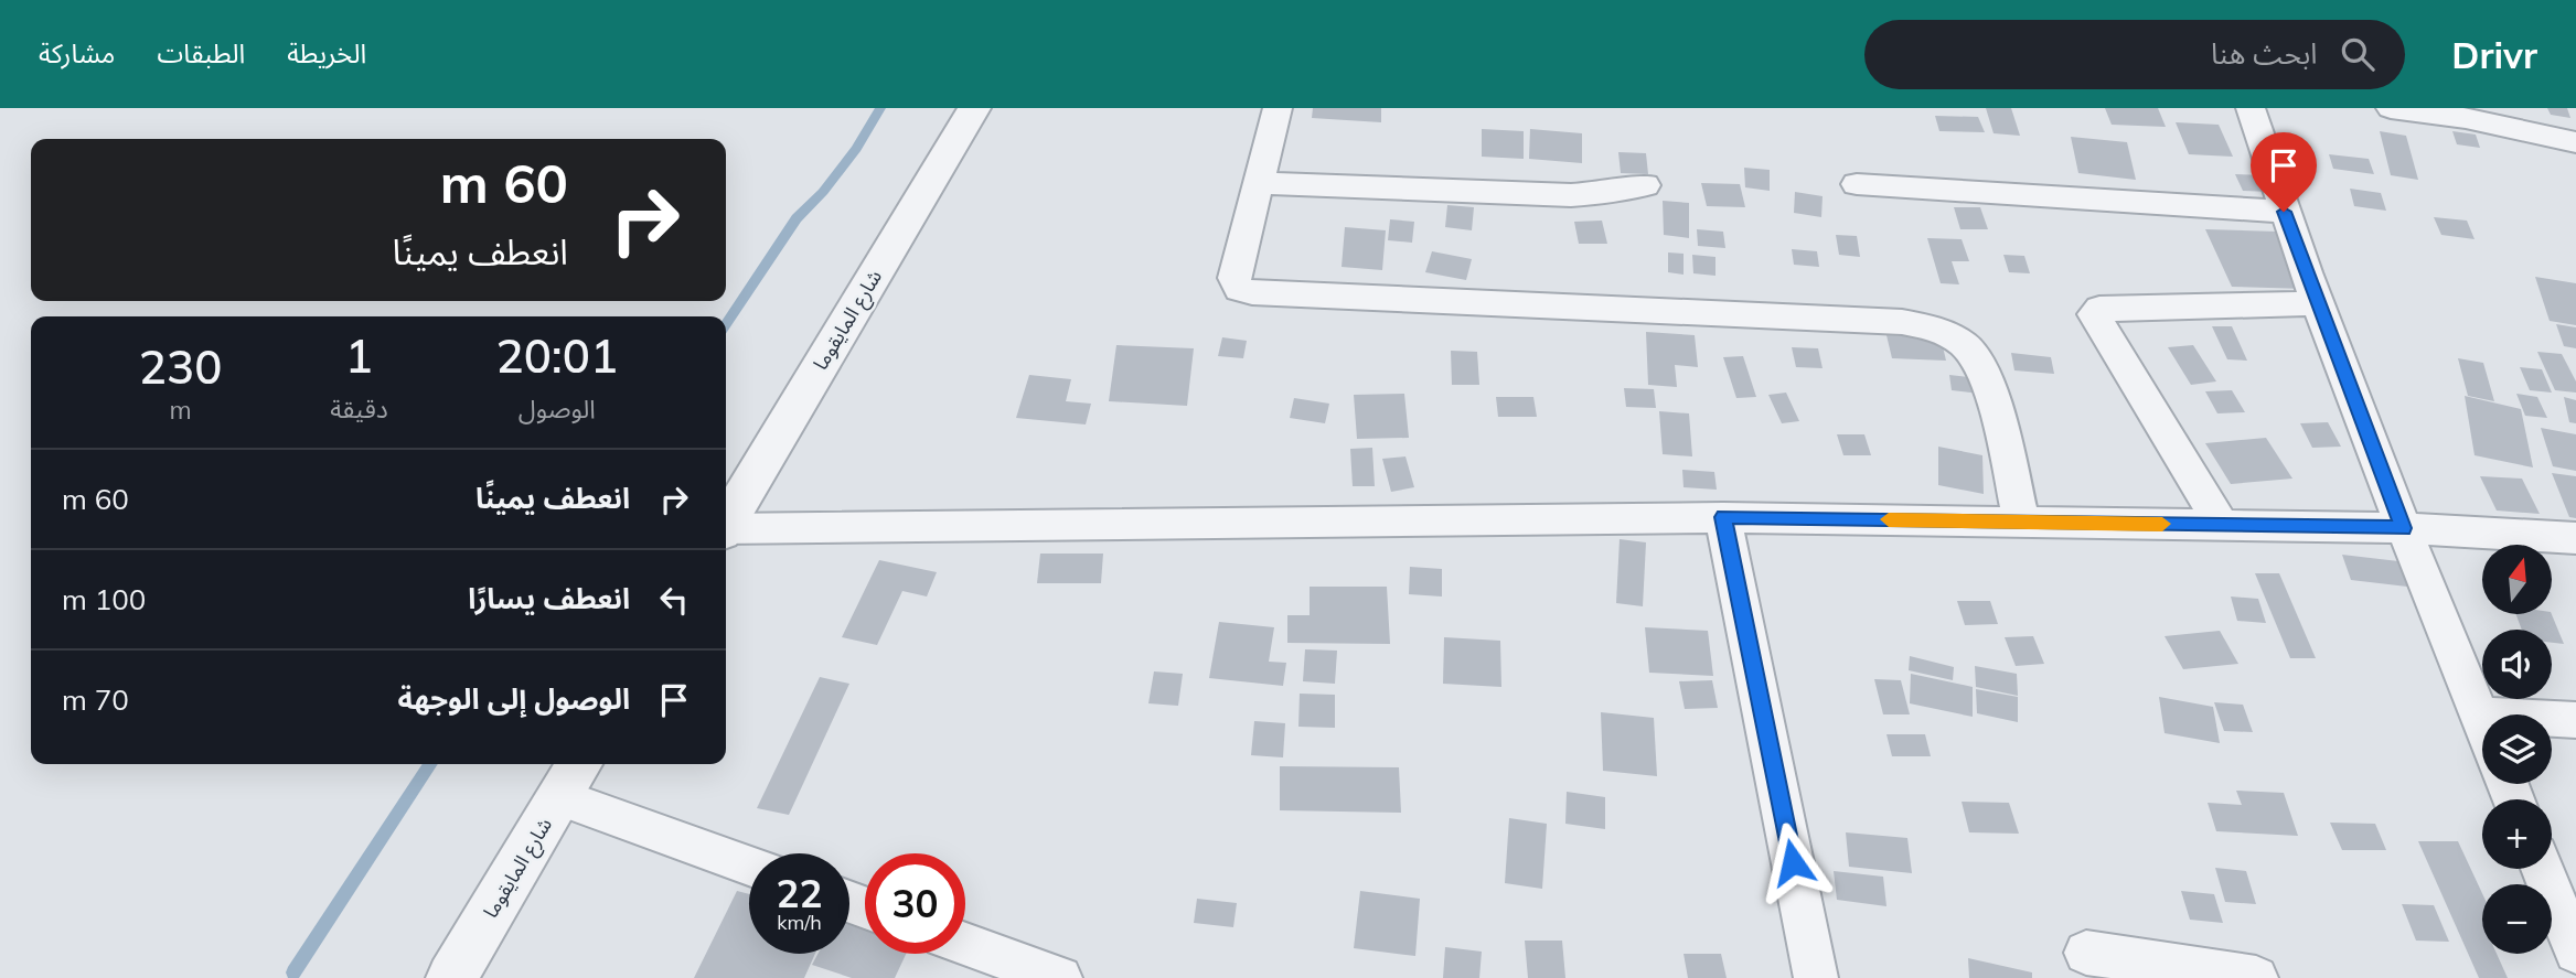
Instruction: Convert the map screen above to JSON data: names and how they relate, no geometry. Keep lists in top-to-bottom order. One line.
{"streets":{"street":["شارع المايقوما"]},"north":"top","page":{"header":"Drivr","search":"ابحث هنا","nav":["الخريطة","الطبقات","مشاركة"],"turn":["60 m","انعطف يمينًا"],"eta":["20:01","الوصول","1","دقيقة","230","m"],"list":[{"name":"انعطف يمينًا","value":"60 m"},{"name":"انعطف يسارًا","value":"100 m"},{"name":"الوصول إلى الوجهة","value":"70 m"}],"map_buttons":["+","−"],"speed":"22 km/h","limit":"30"}}
